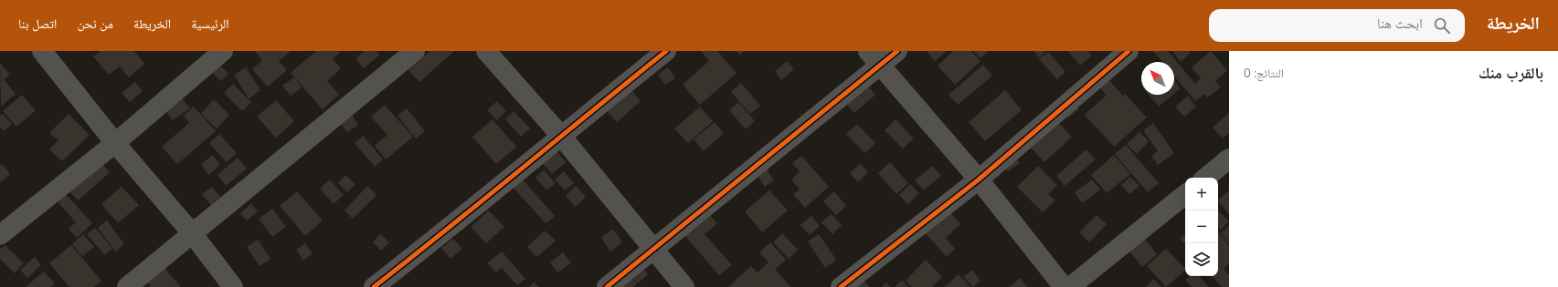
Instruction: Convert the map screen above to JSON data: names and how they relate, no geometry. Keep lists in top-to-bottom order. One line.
{"north":"top left","page":{"header":"الخريطة","search":"ابحث هنا","nav":["الرئيسية","الخريطة","من نحن","اتصل بنا"],"heading":["بالقرب منك","النتائج: 0"],"map_buttons":["+","−"]}}
